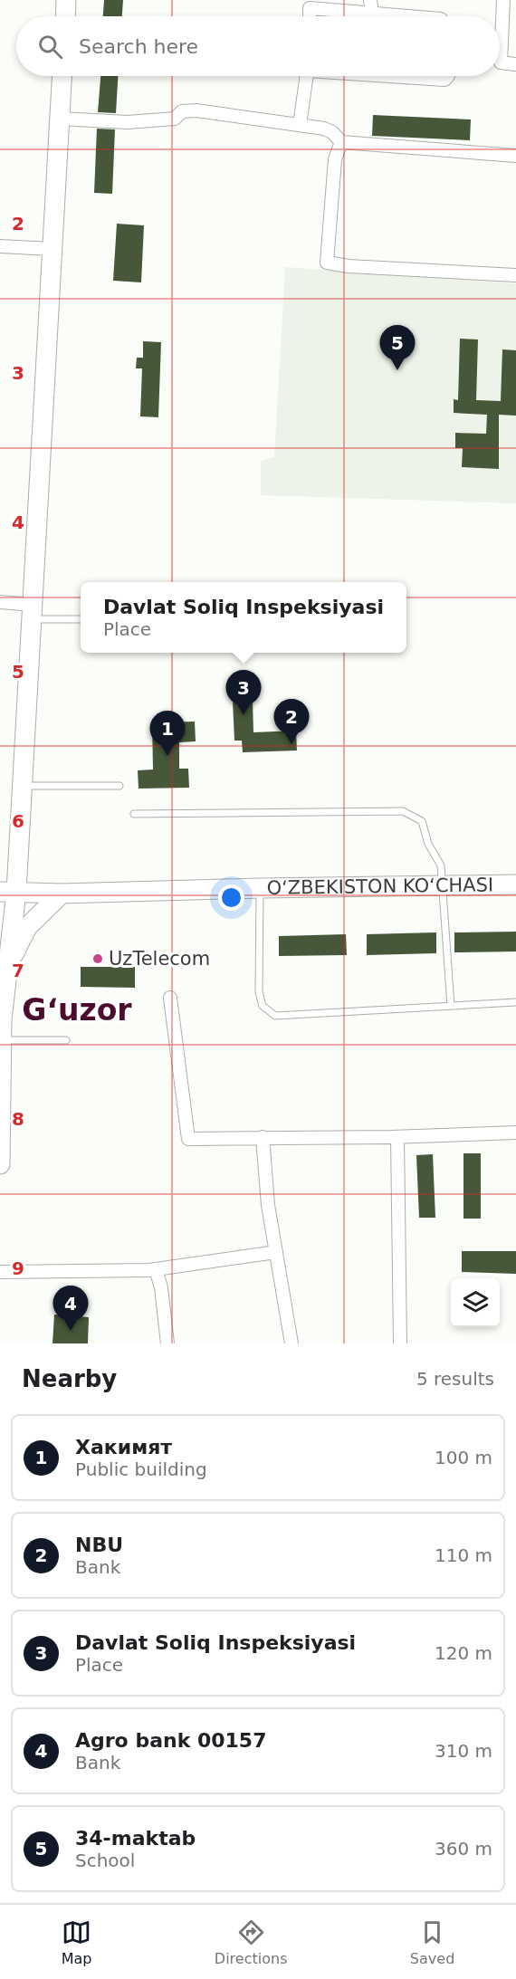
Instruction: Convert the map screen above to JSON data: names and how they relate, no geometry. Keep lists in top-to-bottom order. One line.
{"streets":{"main road":["O‘ZBEKISTON KO‘CHASI"]},"districts":["Gʻuzor"],"places":["UzTelecom"],"page":{"search":"Search here","pins":["5","3","2","1","4"],"popup":["Davlat Soliq Inspeksiyasi","Place"],"heading":["Nearby","5 results"],"list":[{"mark":"1","name":"Хакимят","note":"Public building","value":"100 m"},{"mark":"2","name":"NBU","note":"Bank","value":"110 m"},{"mark":"3","name":"Davlat Soliq Inspeksiyasi","note":"Place","value":"120 m"},{"mark":"4","name":"Agro bank 00157","note":"Bank","value":"310 m"},{"mark":"5","name":"34-maktab","note":"School","value":"360 m"}],"nav":["Map","Directions","Saved"]},"grid":{"rows":["2","3","4","5","6","7","8","9"]}}
